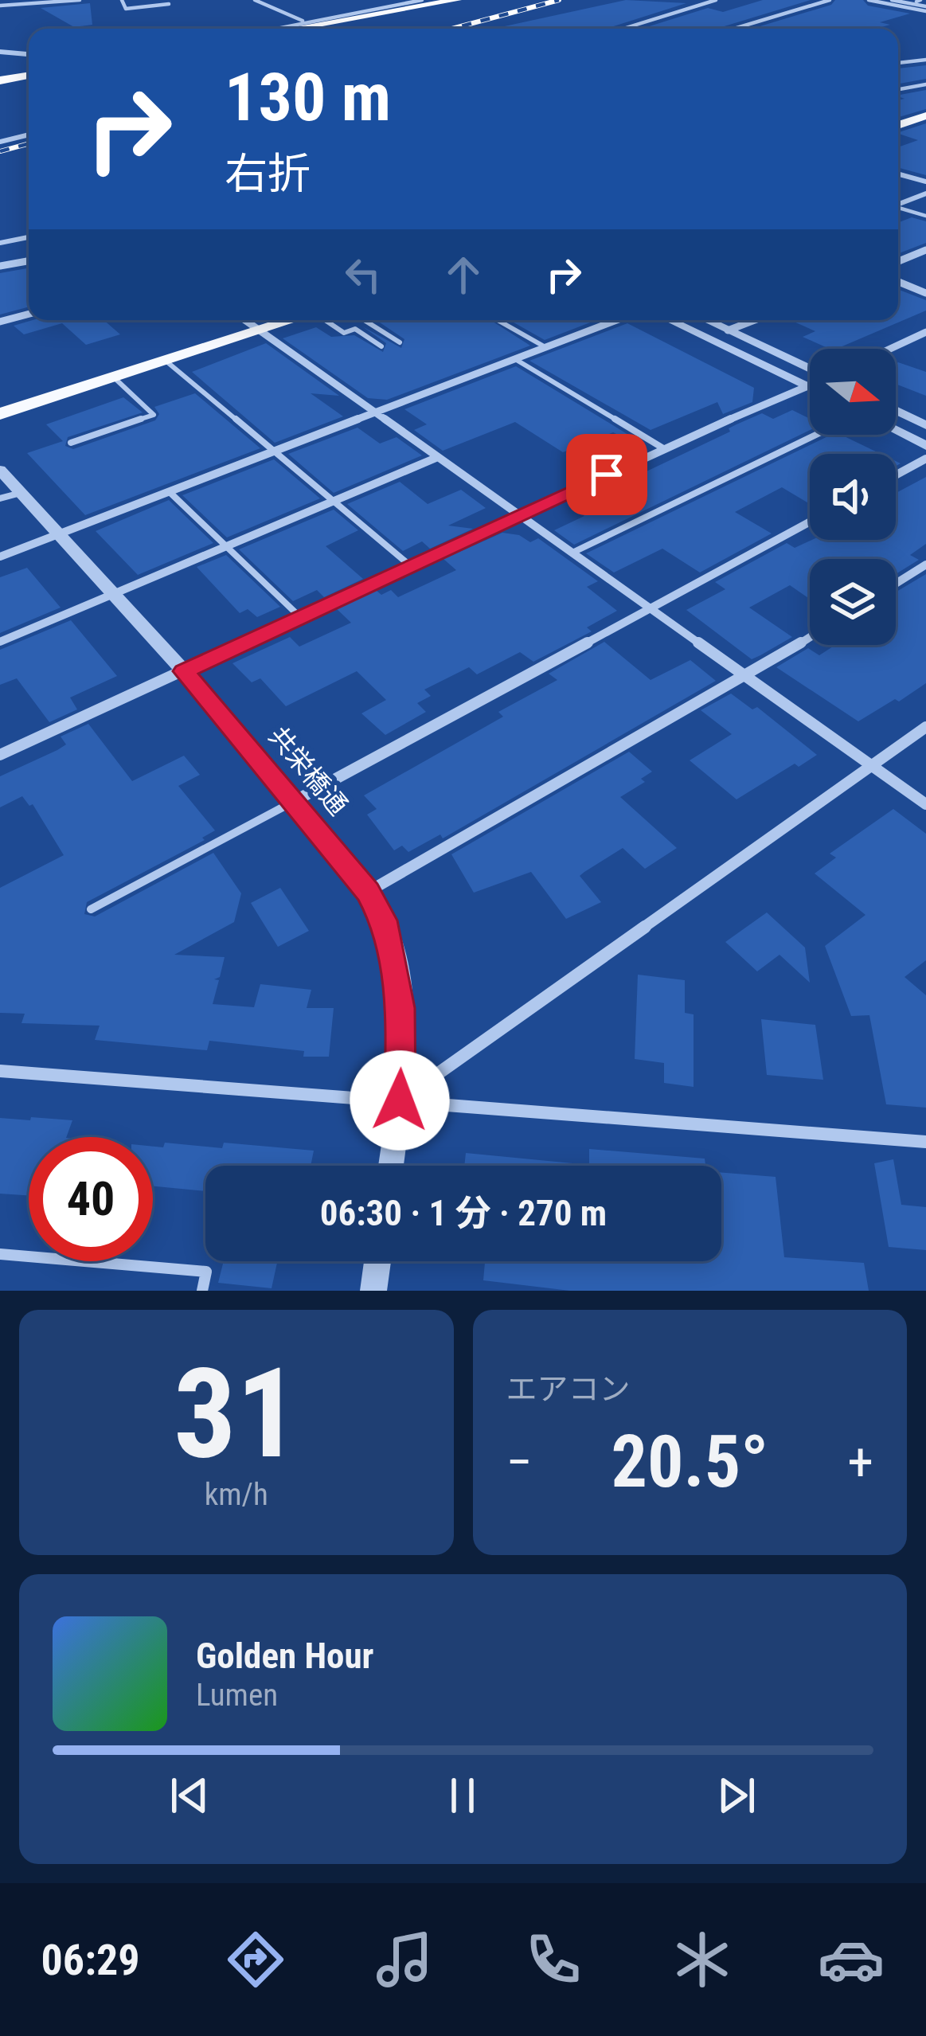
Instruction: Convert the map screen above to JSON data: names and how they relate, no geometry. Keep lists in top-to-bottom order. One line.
{"streets":{"street":["共栄橋通"]},"north":"right","page":{"turn":["130 m","右折"],"limit":"40","trip":"06:30 · 1 分 · 270 m","tile":[["31","km/h"],"エアコン"],"heat":["−","20.5°","+"],"song":["Golden Hour","Lumen"],"tabs":"06:29"}}
